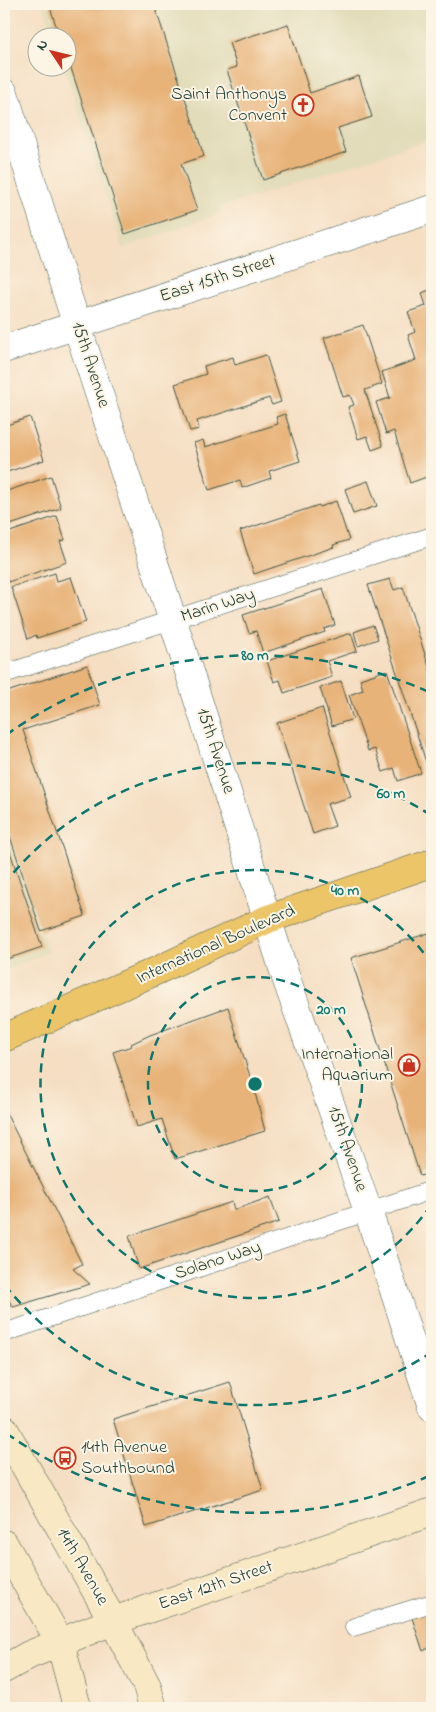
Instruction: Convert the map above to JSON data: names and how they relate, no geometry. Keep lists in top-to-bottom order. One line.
{"streets":{"main road":["International Boulevard","14th Avenue","East 12th Street"],"street":["East 15th Street","15th Avenue"],"lane":["Marin Way","Solano Way"]},"crossings":[["East 15th Street","15th Avenue"],["15th Avenue","Marin Way"],["15th Avenue","International Boulevard"],["15th Avenue","Solano Way"],["14th Avenue","East 12th Street"]],"places":{"church":["Saint Anthonys Convent"],"shop":["International Aquarium"],"bus stop":["14th Avenue Southbound"]},"north":"top left","rings":["80 m","60 m","40 m","20 m"]}
